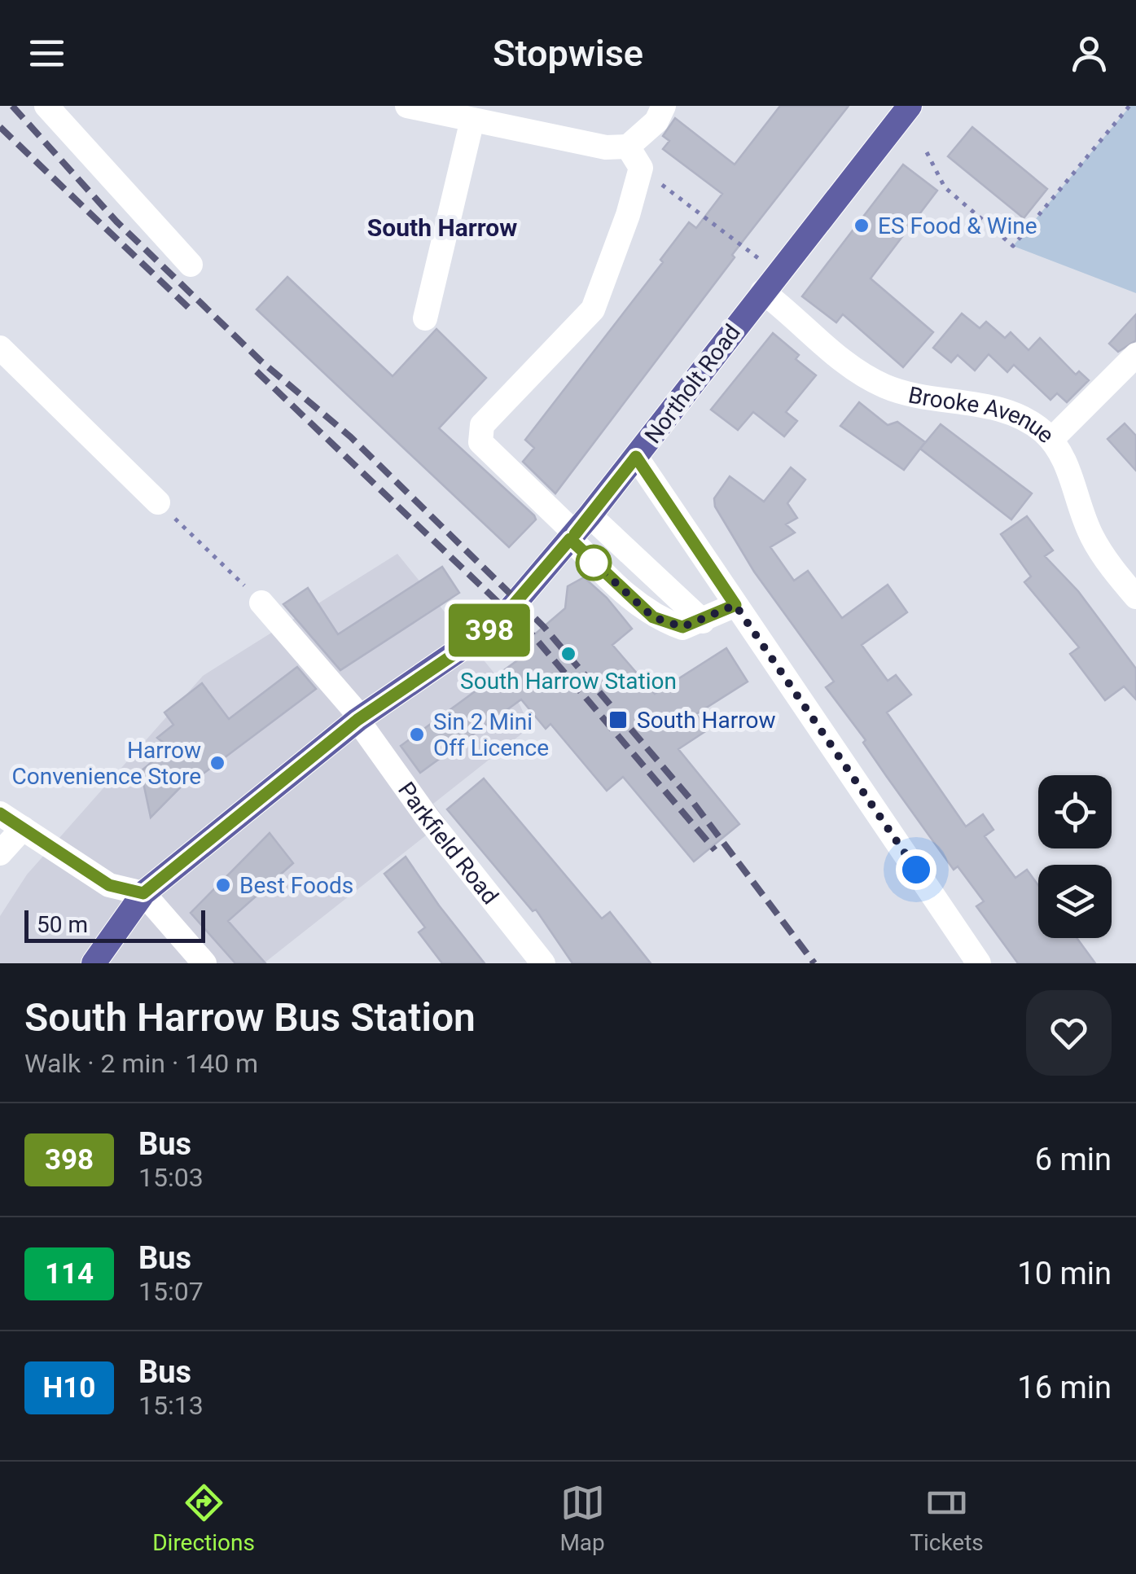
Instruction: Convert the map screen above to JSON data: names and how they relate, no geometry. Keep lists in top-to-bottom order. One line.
{"streets":{"main road":["Northolt Road"],"street":["Brooke Avenue","Parkfield Road"]},"crossings":[["Northolt Road","Brooke Avenue"],["Northolt Road","Parkfield Road"]],"districts":["South Harrow"],"places":{"other":["ES Food & Wine","South Harrow Station","Sin 2 Mini Off Licence","Harrow Convenience Store","Best Foods"],"transit":["South Harrow"]},"lines":["bus line 398"],"scale_bar":"50 m","page":{"header":"Stopwise","on_map":"398","scale":"50 m","heading":["South Harrow Bus Station","Walk · 2 min · 140 m"],"list":[{"mark":"398","name":"Bus","note":"15:03","value":"6 min"},{"mark":"114","name":"Bus","note":"15:07","value":"10 min"},{"mark":"H10","name":"Bus","note":"15:13","value":"16 min"}],"tabs":["Directions","Map","Tickets"]}}
